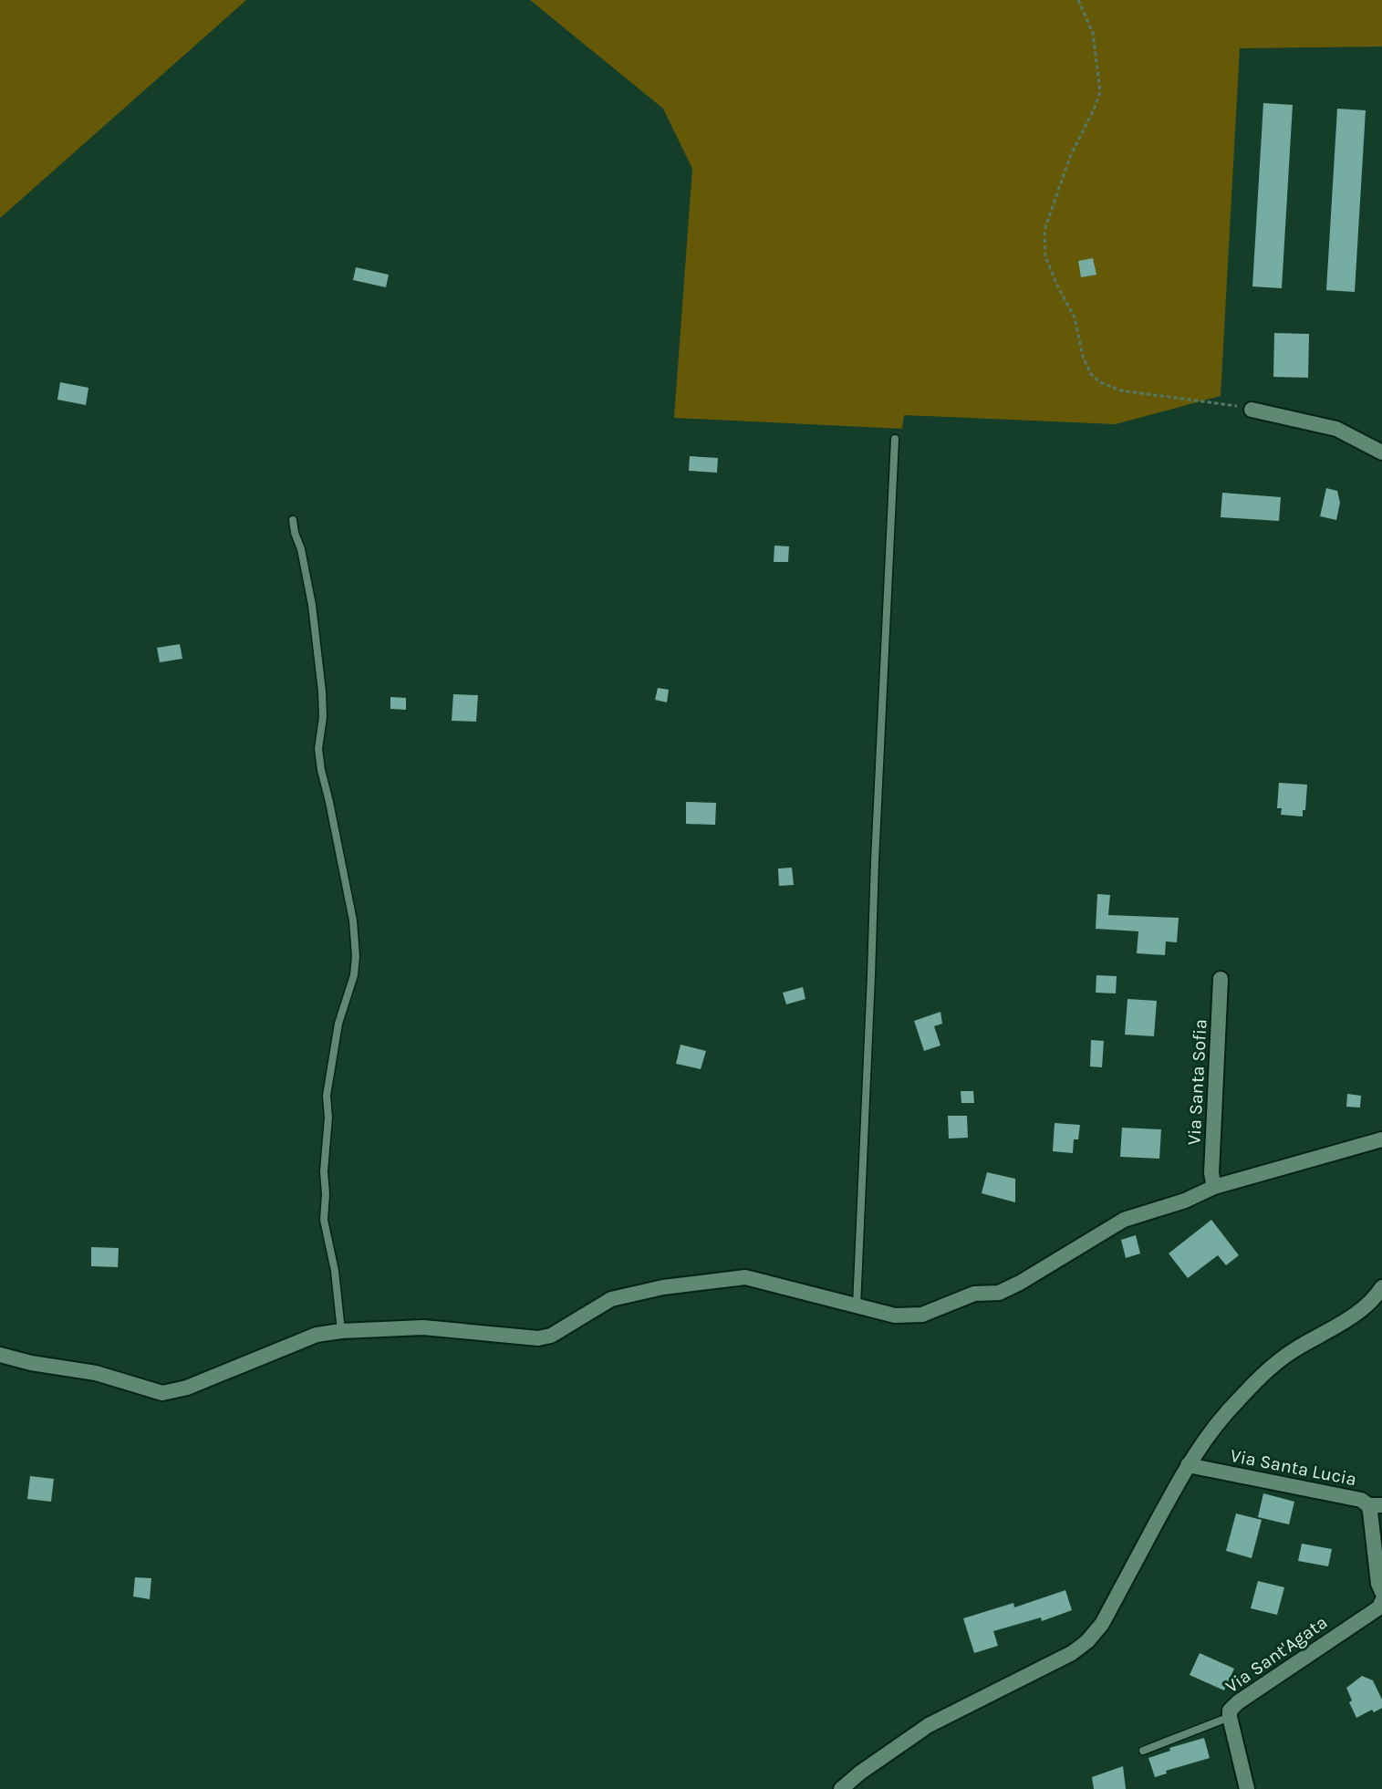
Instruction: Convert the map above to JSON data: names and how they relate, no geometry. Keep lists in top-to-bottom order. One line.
{"streets":{"street":["Via Santa Sofia","Via Santa Lucia","Via Sant'Agata"]}}
